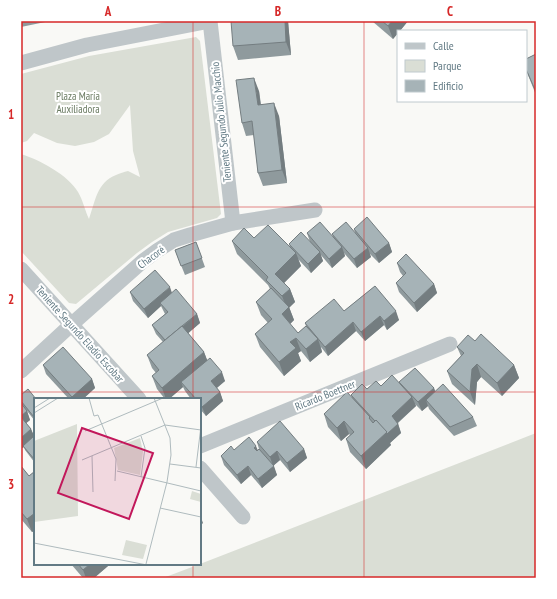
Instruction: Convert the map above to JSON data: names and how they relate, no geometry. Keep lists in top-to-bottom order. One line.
{"streets":{"street":["Teniente Segundo Julio Macchio","Chacoré","Teniente Segundo Eladio Escobar","Ricardo Boettner"]},"crossings":[["Teniente Segundo Julio Macchio","Chacoré"],["Chacoré","Teniente Segundo Eladio Escobar"]],"parks":["Plaza María Auxiliadora"],"legend":["Calle","Parque","Edificio"],"grid":{"columns":["A","B","C"],"rows":["1","2","3"]}}
